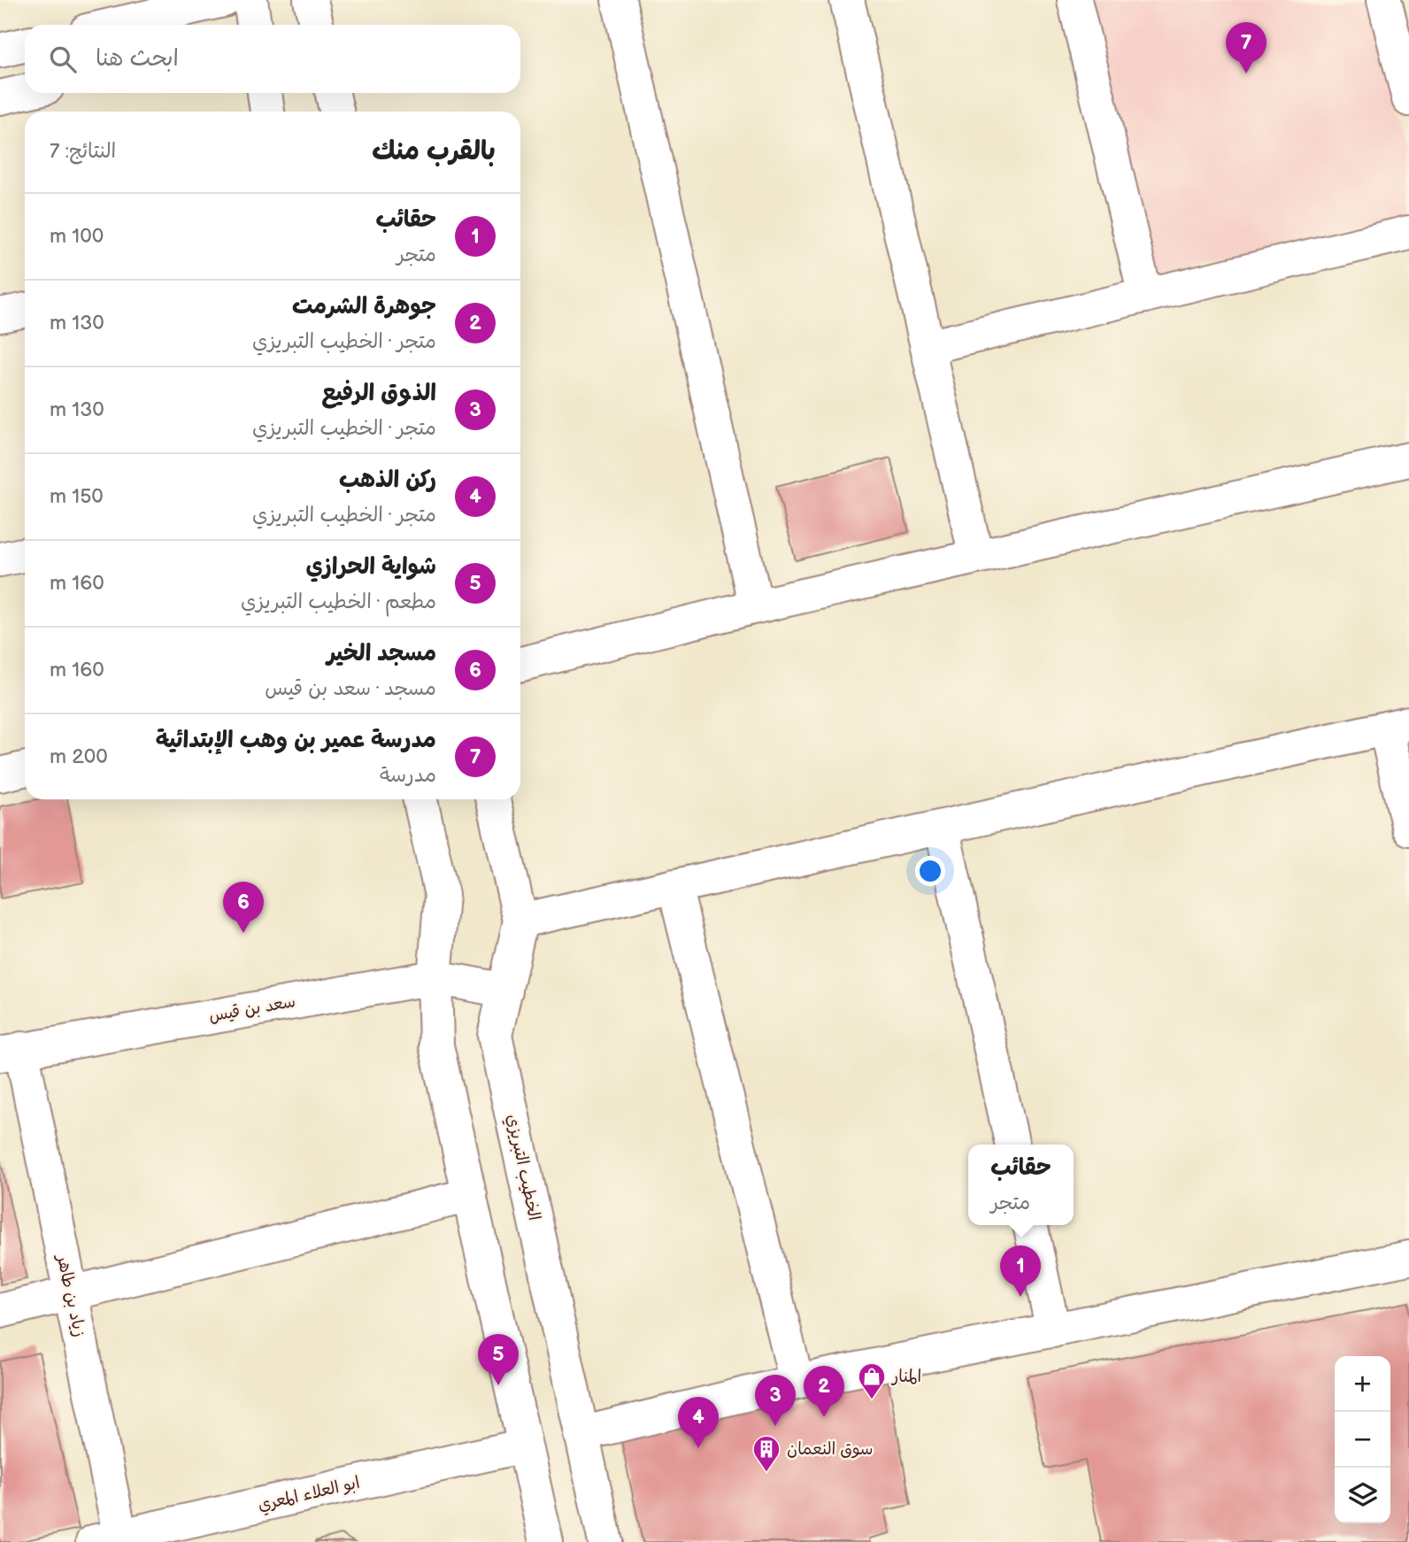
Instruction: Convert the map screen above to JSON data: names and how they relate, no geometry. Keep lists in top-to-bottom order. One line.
{"streets":{"street":["سعد بن قيس","الخطيب التبريزي","زياد بن طاهر","ابو العلاء المعري"]},"crossings":[["سعد بن قيس","الخطيب التبريزي"],["سعد بن قيس","زياد بن طاهر"],["زياد بن طاهر","ابو العلاء المعري"]],"places":{"shop":["المنار"],"building":["سوق النعمان"]},"page":{"pins":["7","6","1","5","2","3","4"],"search":"ابحث هنا","heading":["بالقرب منك","النتائج: 7"],"list":[{"mark":"1","name":"حقائب","note":"متجر","value":"100 m"},{"mark":"2","name":"جوهرة الشرمت","note":"متجر · الخطيب التبريزي","value":"130 m"},{"mark":"3","name":"الذوق الرفيع","note":"متجر · الخطيب التبريزي","value":"130 m"},{"mark":"4","name":"ركن الذهب","note":"متجر · الخطيب التبريزي","value":"150 m"},{"mark":"5","name":"شواية الحرازي","note":"مطعم · الخطيب التبريزي","value":"160 m"},{"mark":"6","name":"مسجد الخير","note":"مسجد · سعد بن قيس","value":"160 m"},{"mark":"7","name":"مدرسة عمير بن وهب الإبتدائية","note":"مدرسة","value":"200 m"}],"popup":["حقائب","متجر"],"map_buttons":["+","−"]}}
